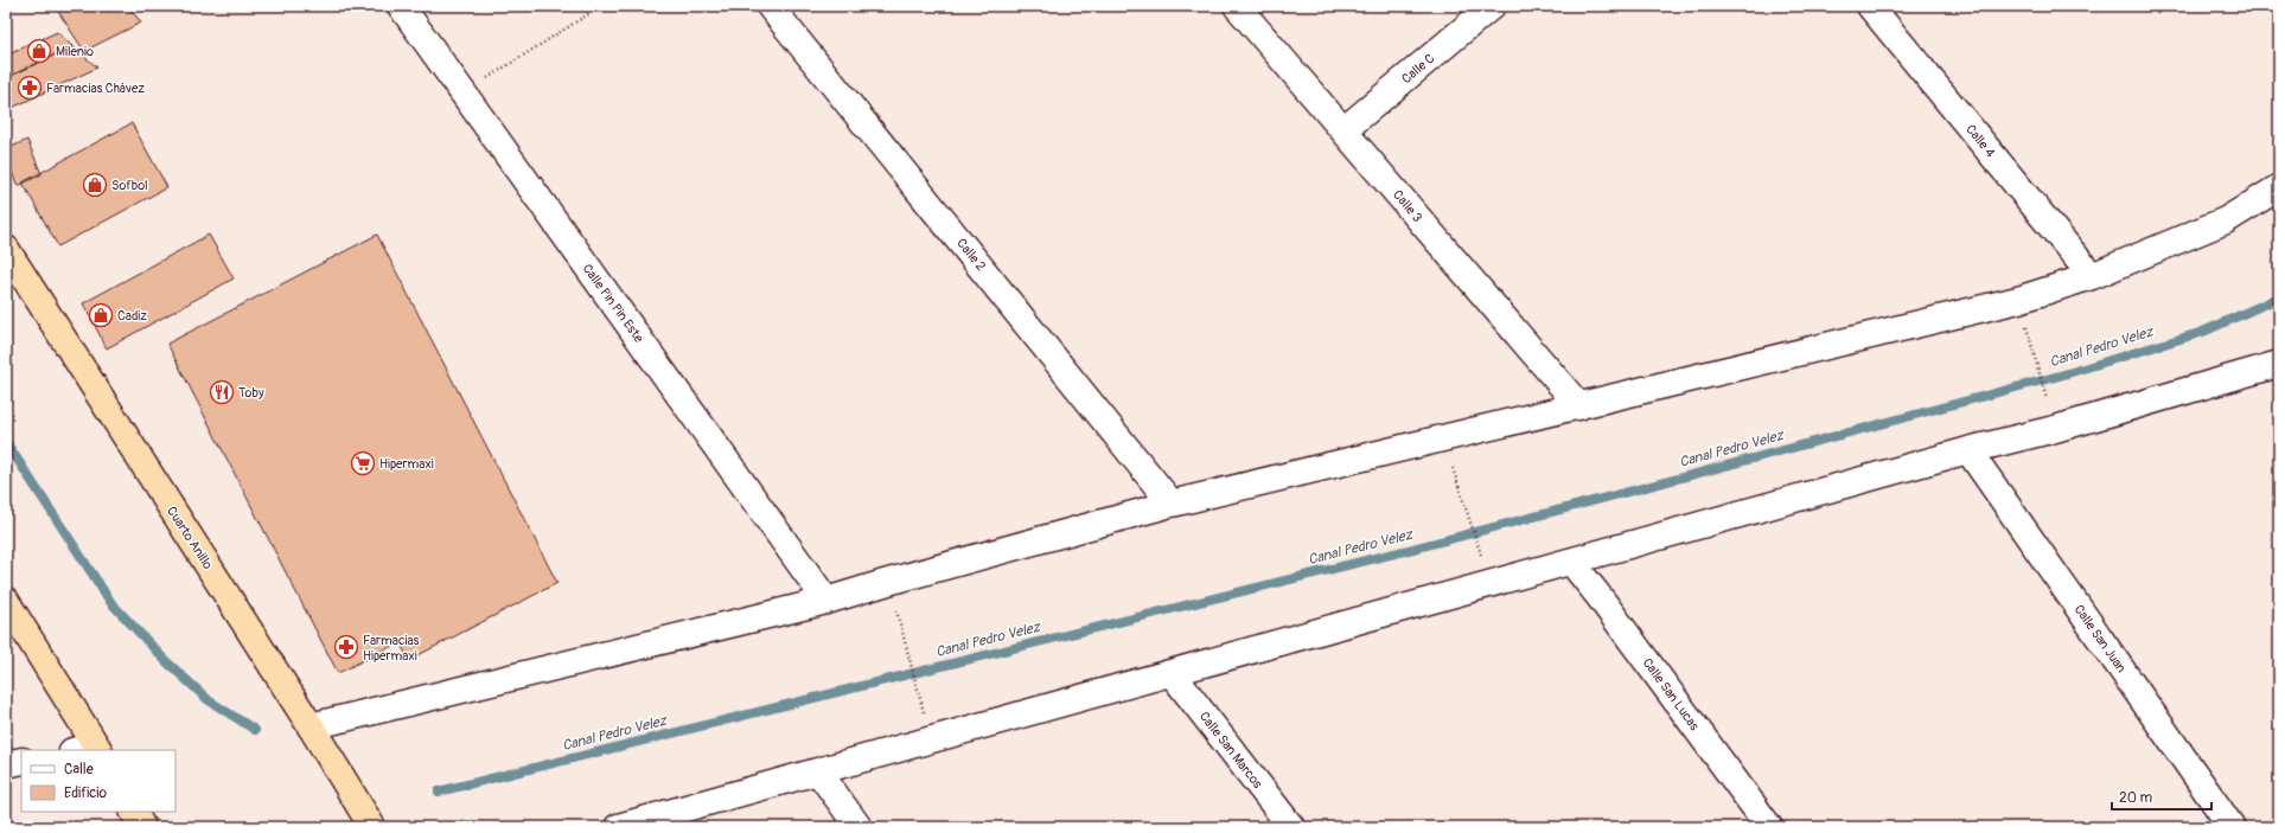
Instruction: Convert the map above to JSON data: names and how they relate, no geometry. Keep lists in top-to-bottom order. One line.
{"streets":{"highway":["Cuarto Anillo"],"street":["Calle C","Calle 4","Calle 3","Calle 2","Calle Pin Pin Este","Calle San Juan","Calle San Lucas","Calle San Marcos"]},"crossings":[["Calle C","Calle 3"]],"water":["Canal Pedro Velez"],"places":{"shop":["Milenio","Sofbol","Cadiz"],"pharmacy":["Farmacias Chávez","Farmacias Hipermaxi"],"restaurant":["Toby"],"supermarket":["Hipermaxi"]},"legend":["Calle","Edificio"],"scale_bar":"20 m"}
